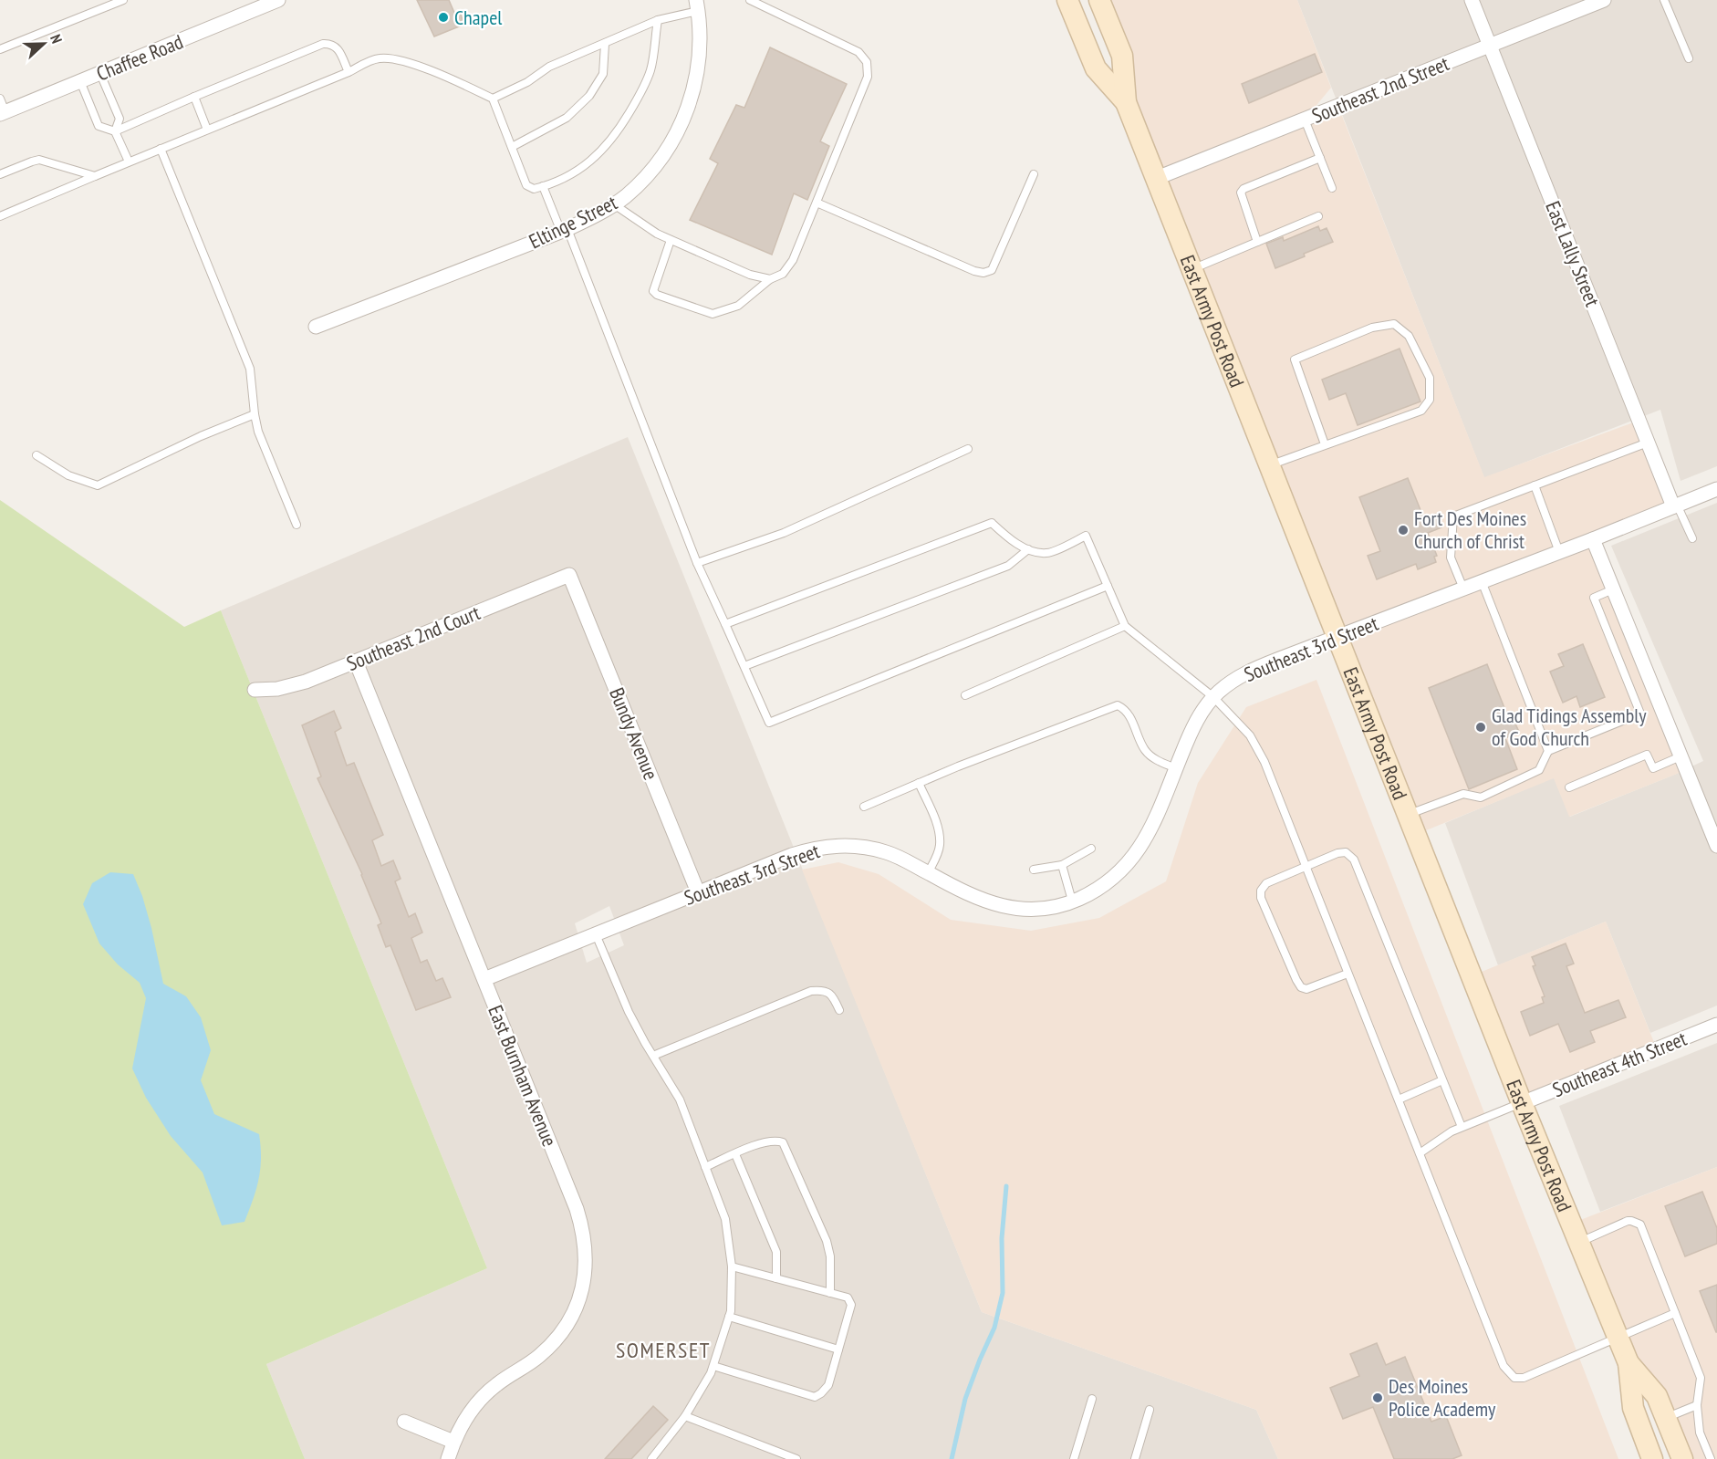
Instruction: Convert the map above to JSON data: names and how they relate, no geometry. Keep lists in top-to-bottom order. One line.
{"streets":{"main road":["East Army Post Road"],"street":["Chaffee Road","Southeast 2nd Street","Eltinge Street","East Lally Street","Southeast 2nd Court","Southeast 3rd Street","Bundy Avenue","Southeast 4th Street","East Burnham Avenue"]},"crossings":[["Southeast 2nd Street","East Lally Street"],["Southeast 2nd Street","East Army Post Road"],["East Lally Street","Southeast 3rd Street"],["East Army Post Road","Southeast 3rd Street"],["East Army Post Road","Southeast 4th Street"],["Southeast 2nd Court","Bundy Avenue"],["Southeast 2nd Court","East Burnham Avenue"],["Southeast 3rd Street","Bundy Avenue"],["Southeast 3rd Street","East Burnham Avenue"]],"districts":["SOMERSET"],"places":["Chapel","Fort Des Moines Church of Christ","Glad Tidings Assembly of God Church","Des Moines Police Academy"],"north":"right"}
